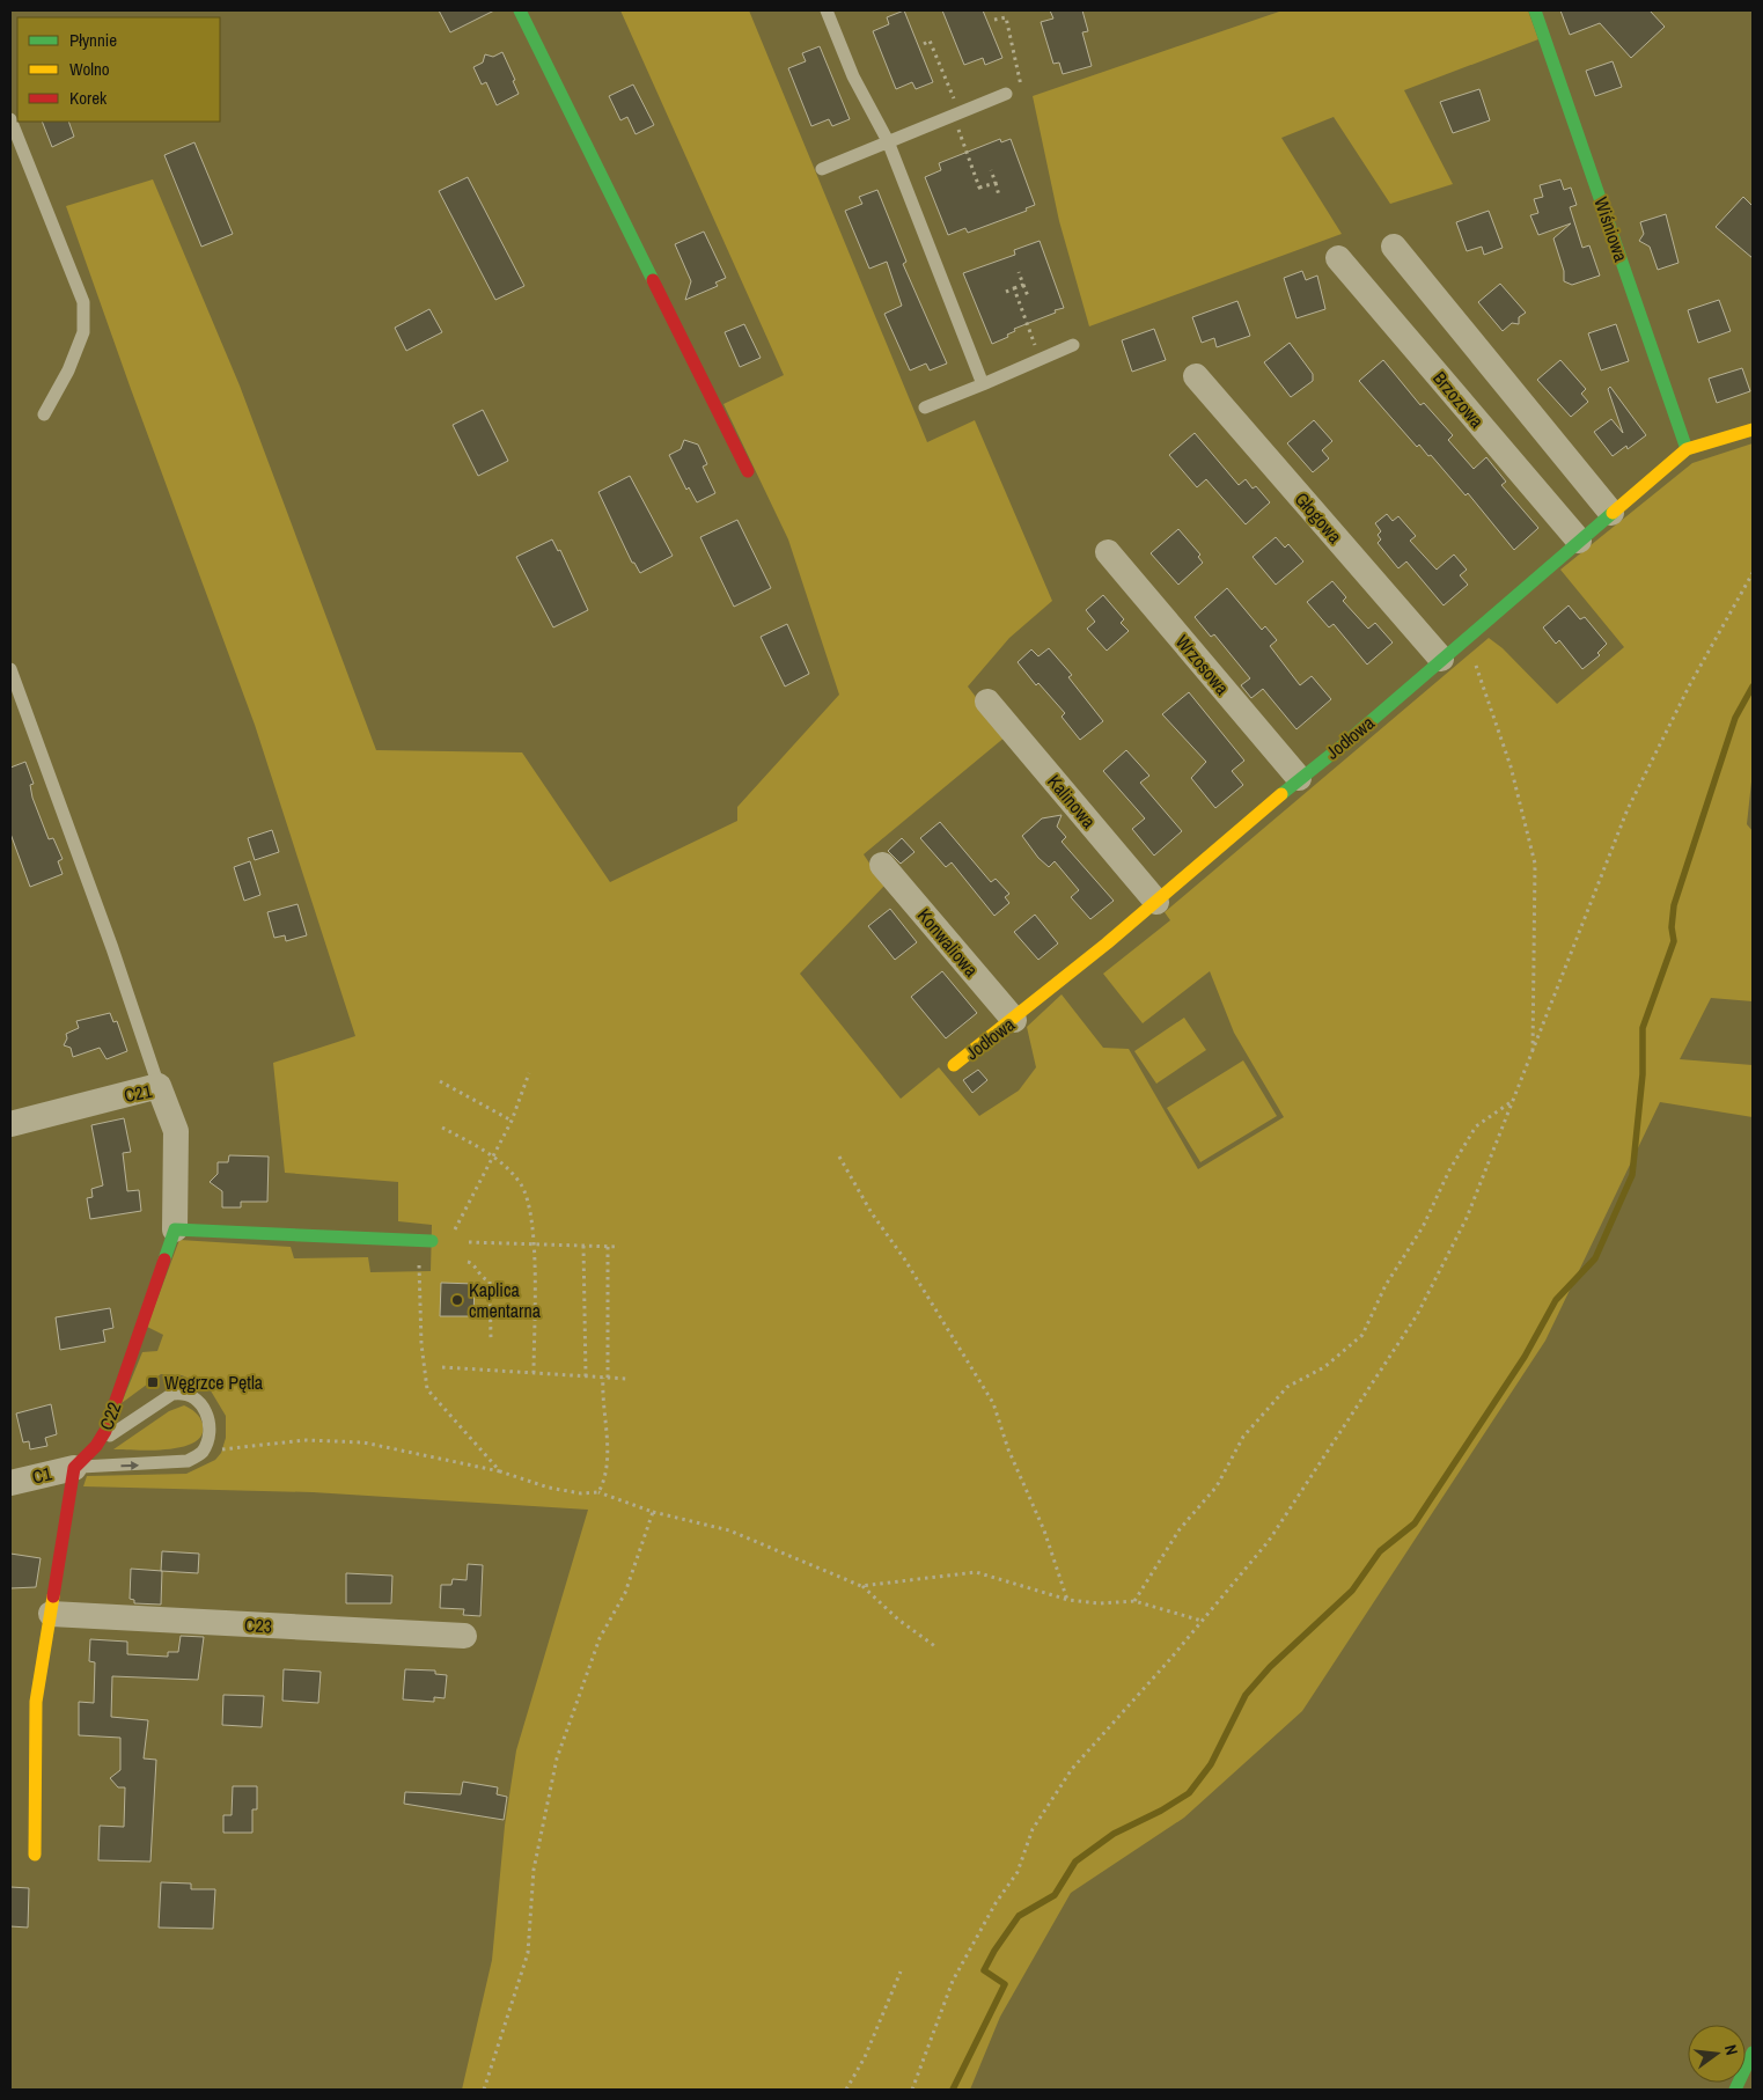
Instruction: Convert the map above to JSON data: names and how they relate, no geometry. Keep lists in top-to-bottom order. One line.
{"streets":{"street":["Wiśniowa","Brzozowa","Głogowa","Wrzosowa","Jodłowa","Kalinowa","Konwaliowa","C21","C22","C1","C23"]},"crossings":[["Wiśniowa","Jodłowa"],["Brzozowa","Jodłowa"],["Głogowa","Jodłowa"],["Wrzosowa","Jodłowa"],["Jodłowa","Kalinowa"],["Jodłowa","Konwaliowa"],["C21","C22"],["C22","C1"]],"places":{"other":["Kaplica cmentarna"],"transit":["Węgrzce Pętla"]},"legend":["Płynnie","Wolno","Korek"],"north":"right"}
